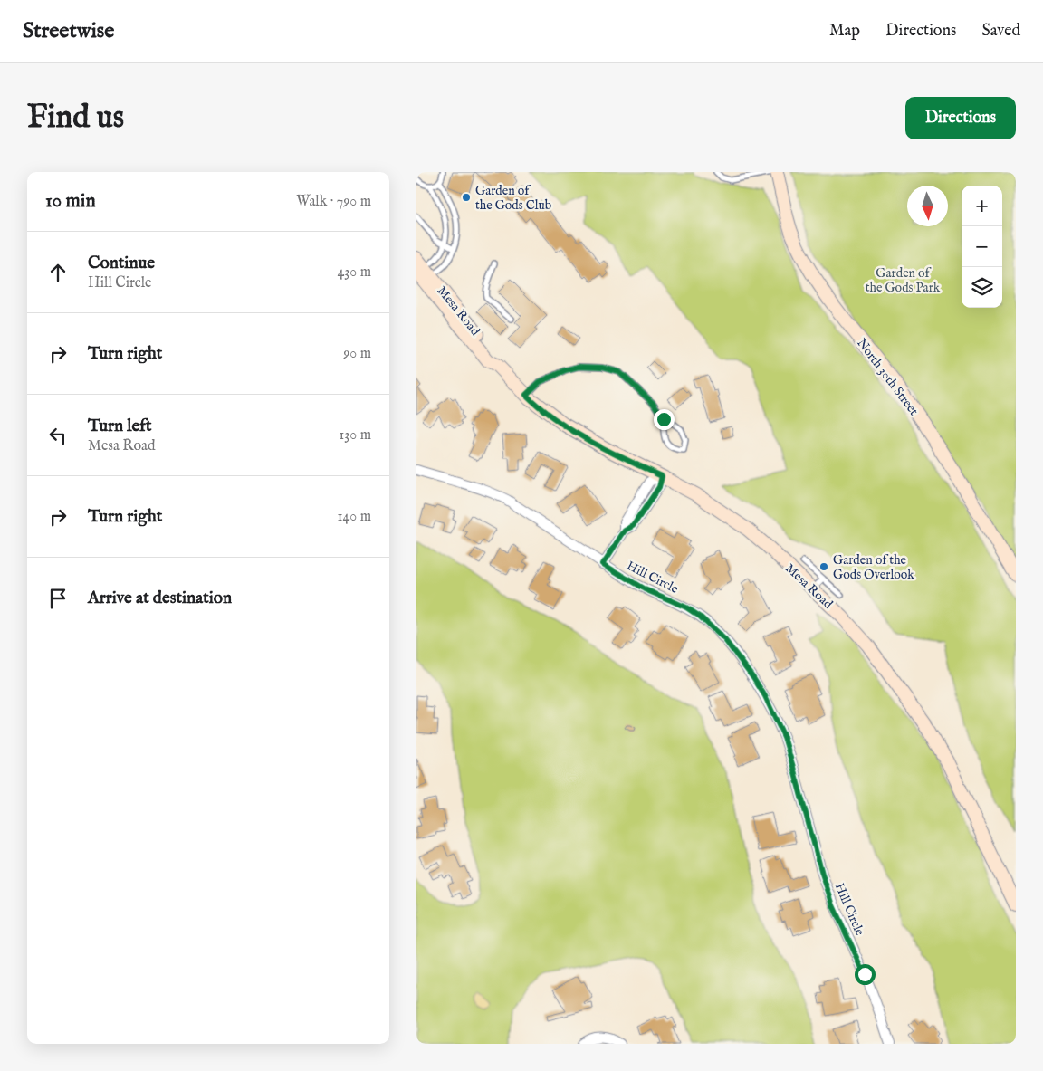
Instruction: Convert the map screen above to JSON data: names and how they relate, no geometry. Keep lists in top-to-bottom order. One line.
{"streets":{"main road":["Mesa Road","North 30th Street"],"street":["Hill Circle"]},"parks":["Garden of the Gods Park"],"places":["Garden of the Gods Club","Garden of the Gods Overlook"],"north":"bottom","page":{"header":"Streetwise","nav":["Map","Directions","Saved"],"buttons":"Directions","title":"Find us","heading":["10 min","Walk · 790 m"],"map_buttons":["+","−"],"list":[["Continue","Hill Circle","430 m"],["Turn right","90 m"],["Turn left","Mesa Road","130 m"],["Turn right","140 m"],"Arrive at destination"]}}
